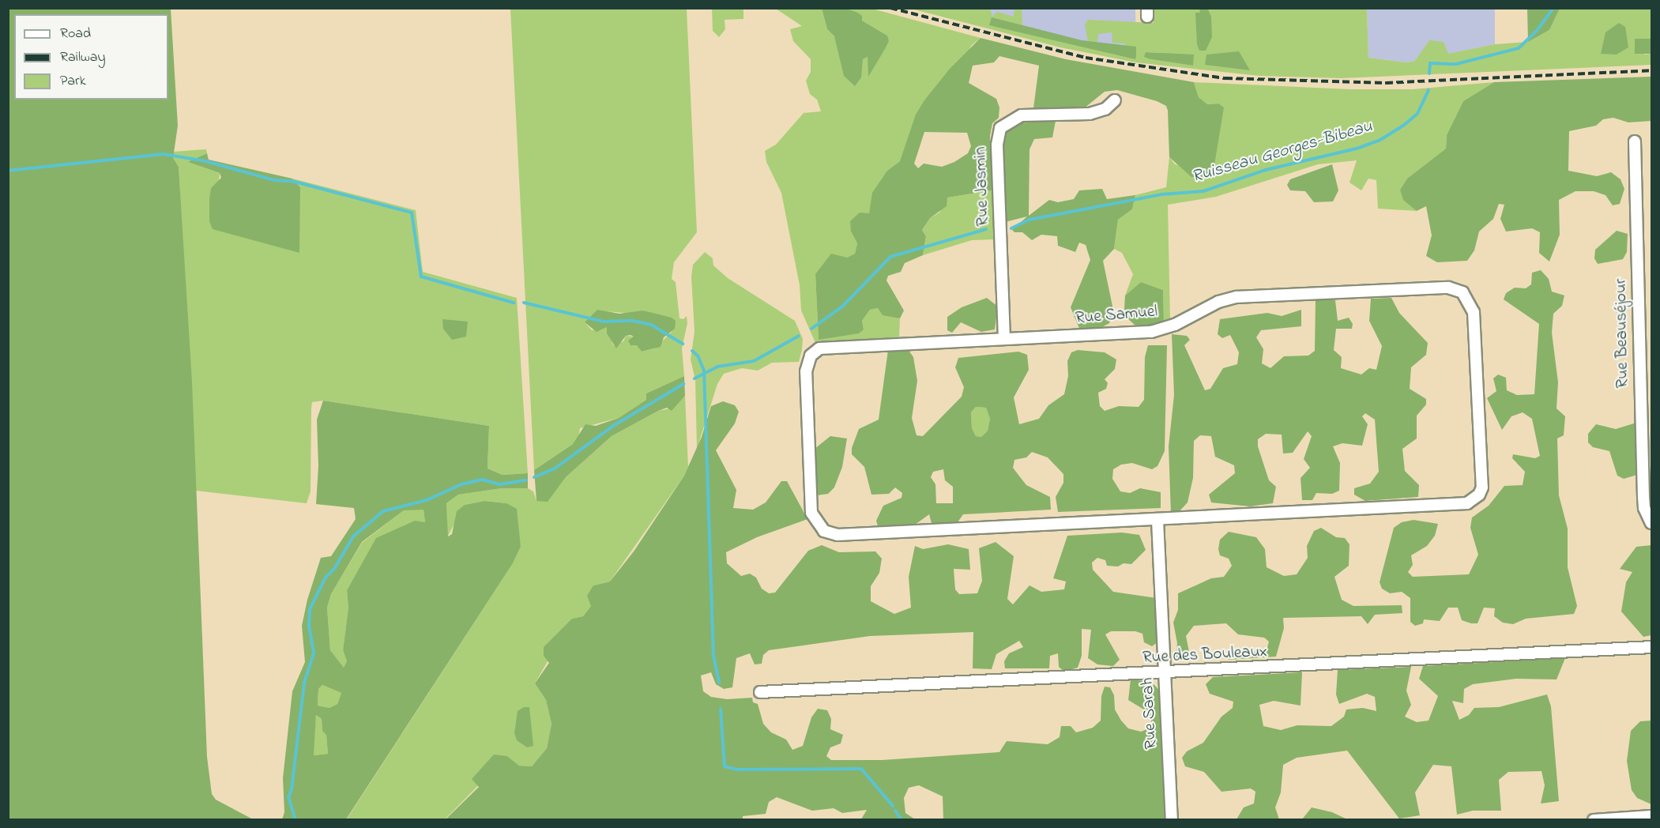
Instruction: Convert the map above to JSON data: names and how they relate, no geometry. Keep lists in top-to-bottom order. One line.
{"streets":{"street":["Rue Jasmin","Rue Samuel","Rue Beauséjour","Rue des Bouleaux","Rue Sarah"]},"crossings":[["Rue Jasmin","Rue Samuel"],["Rue Samuel","Rue Sarah"],["Rue des Bouleaux","Rue Sarah"]],"water":["Ruisseau Georges-Bibeau"],"legend":["Road","Railway","Park"]}
